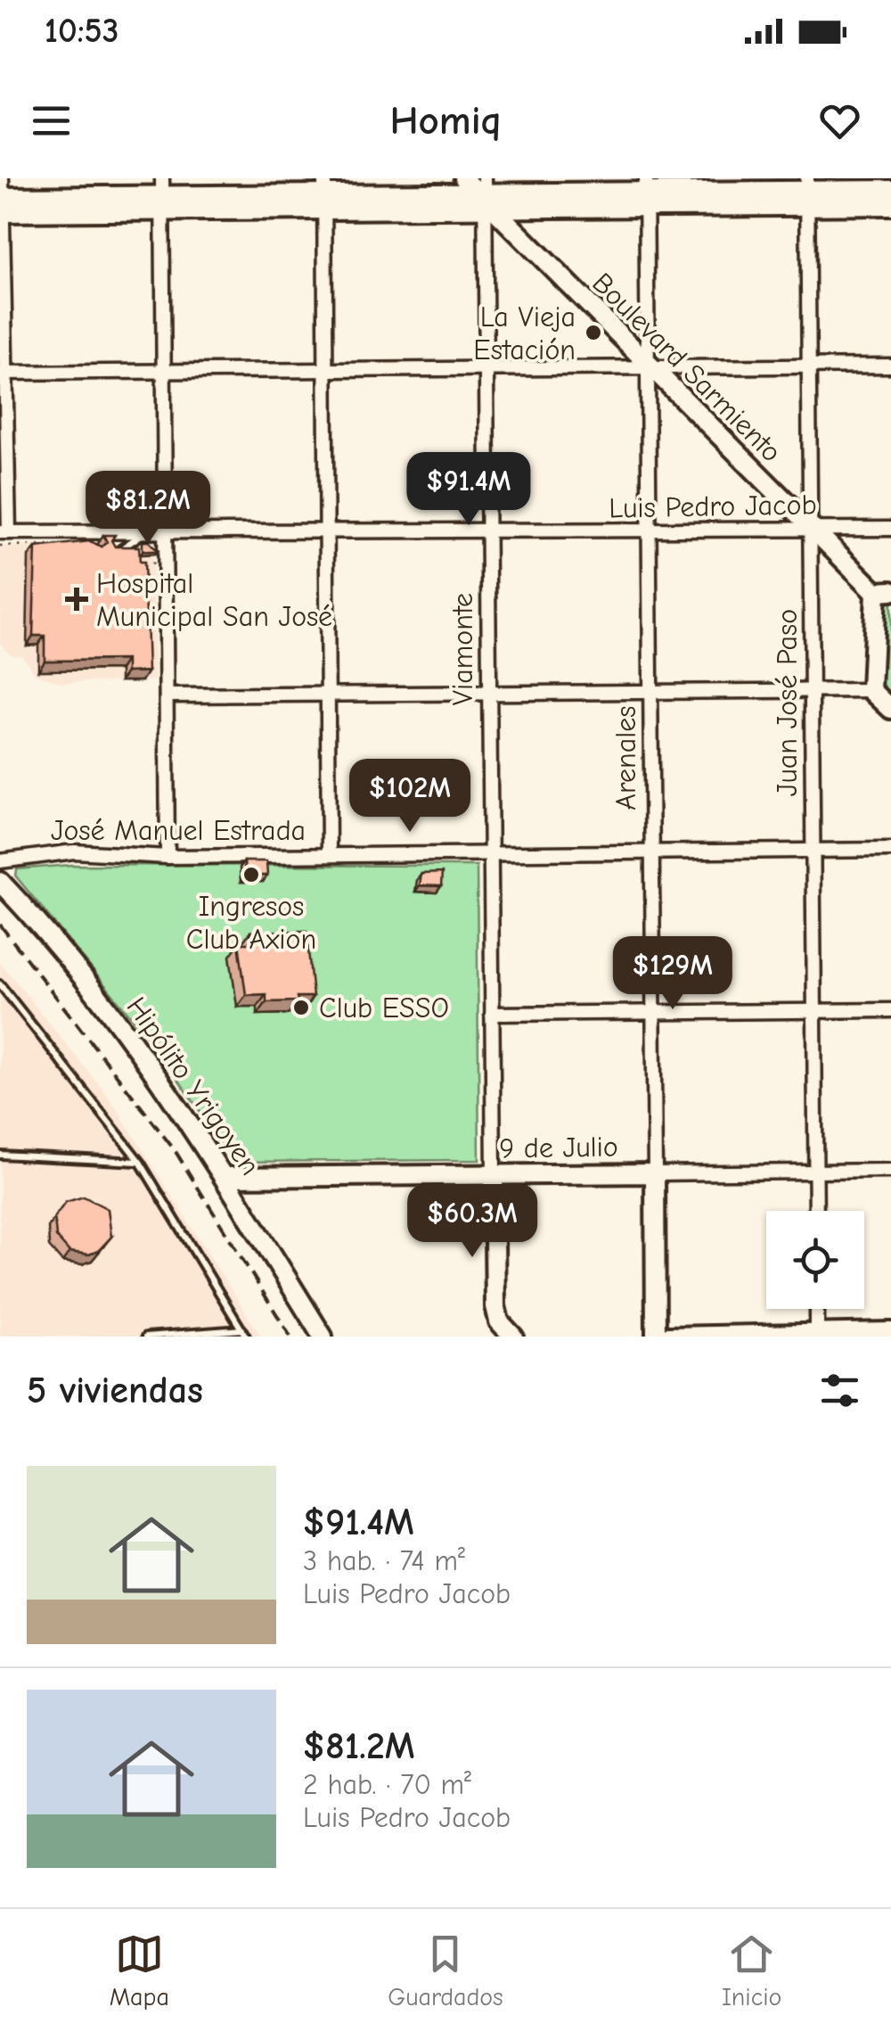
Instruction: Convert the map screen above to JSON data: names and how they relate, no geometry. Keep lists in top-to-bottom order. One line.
{"streets":{"main road":["Boulevard Sarmiento","Viamonte","Arenales","Hipólito Yrigoyen","9 de Julio"],"street":["Luis Pedro Jacob","Juan José Paso","José Manuel Estrada"]},"crossings":[["Boulevard Sarmiento","Luis Pedro Jacob"],["Boulevard Sarmiento","Viamonte"],["Boulevard Sarmiento","Juan José Paso"],["Boulevard Sarmiento","Arenales"],["Luis Pedro Jacob","Viamonte"],["Luis Pedro Jacob","Juan José Paso"],["Luis Pedro Jacob","Arenales"],["Viamonte","José Manuel Estrada"],["Viamonte","9 de Julio"],["Juan José Paso","José Manuel Estrada"],["Juan José Paso","9 de Julio"],["Arenales","José Manuel Estrada"],["Arenales","9 de Julio"],["Hipólito Yrigoyen","9 de Julio"]],"places":{"other":["La Vieja Estación","Ingresos Club Axion","Club ESSO"],"health":["Hospital Municipal San José"]},"page":{"status":"10:53","header":"Homiq","price":["$91.4M","$81.2M","$102M","$129M","$60.3M"],"heading":"5 viviendas","list":[{"name":"$91.4M","note":"3 hab. · 74 m² · Luis Pedro Jacob"},{"name":"$81.2M","note":"2 hab. · 70 m² · Luis Pedro Jacob"}],"tabs":["Mapa","Guardados","Inicio"]}}
